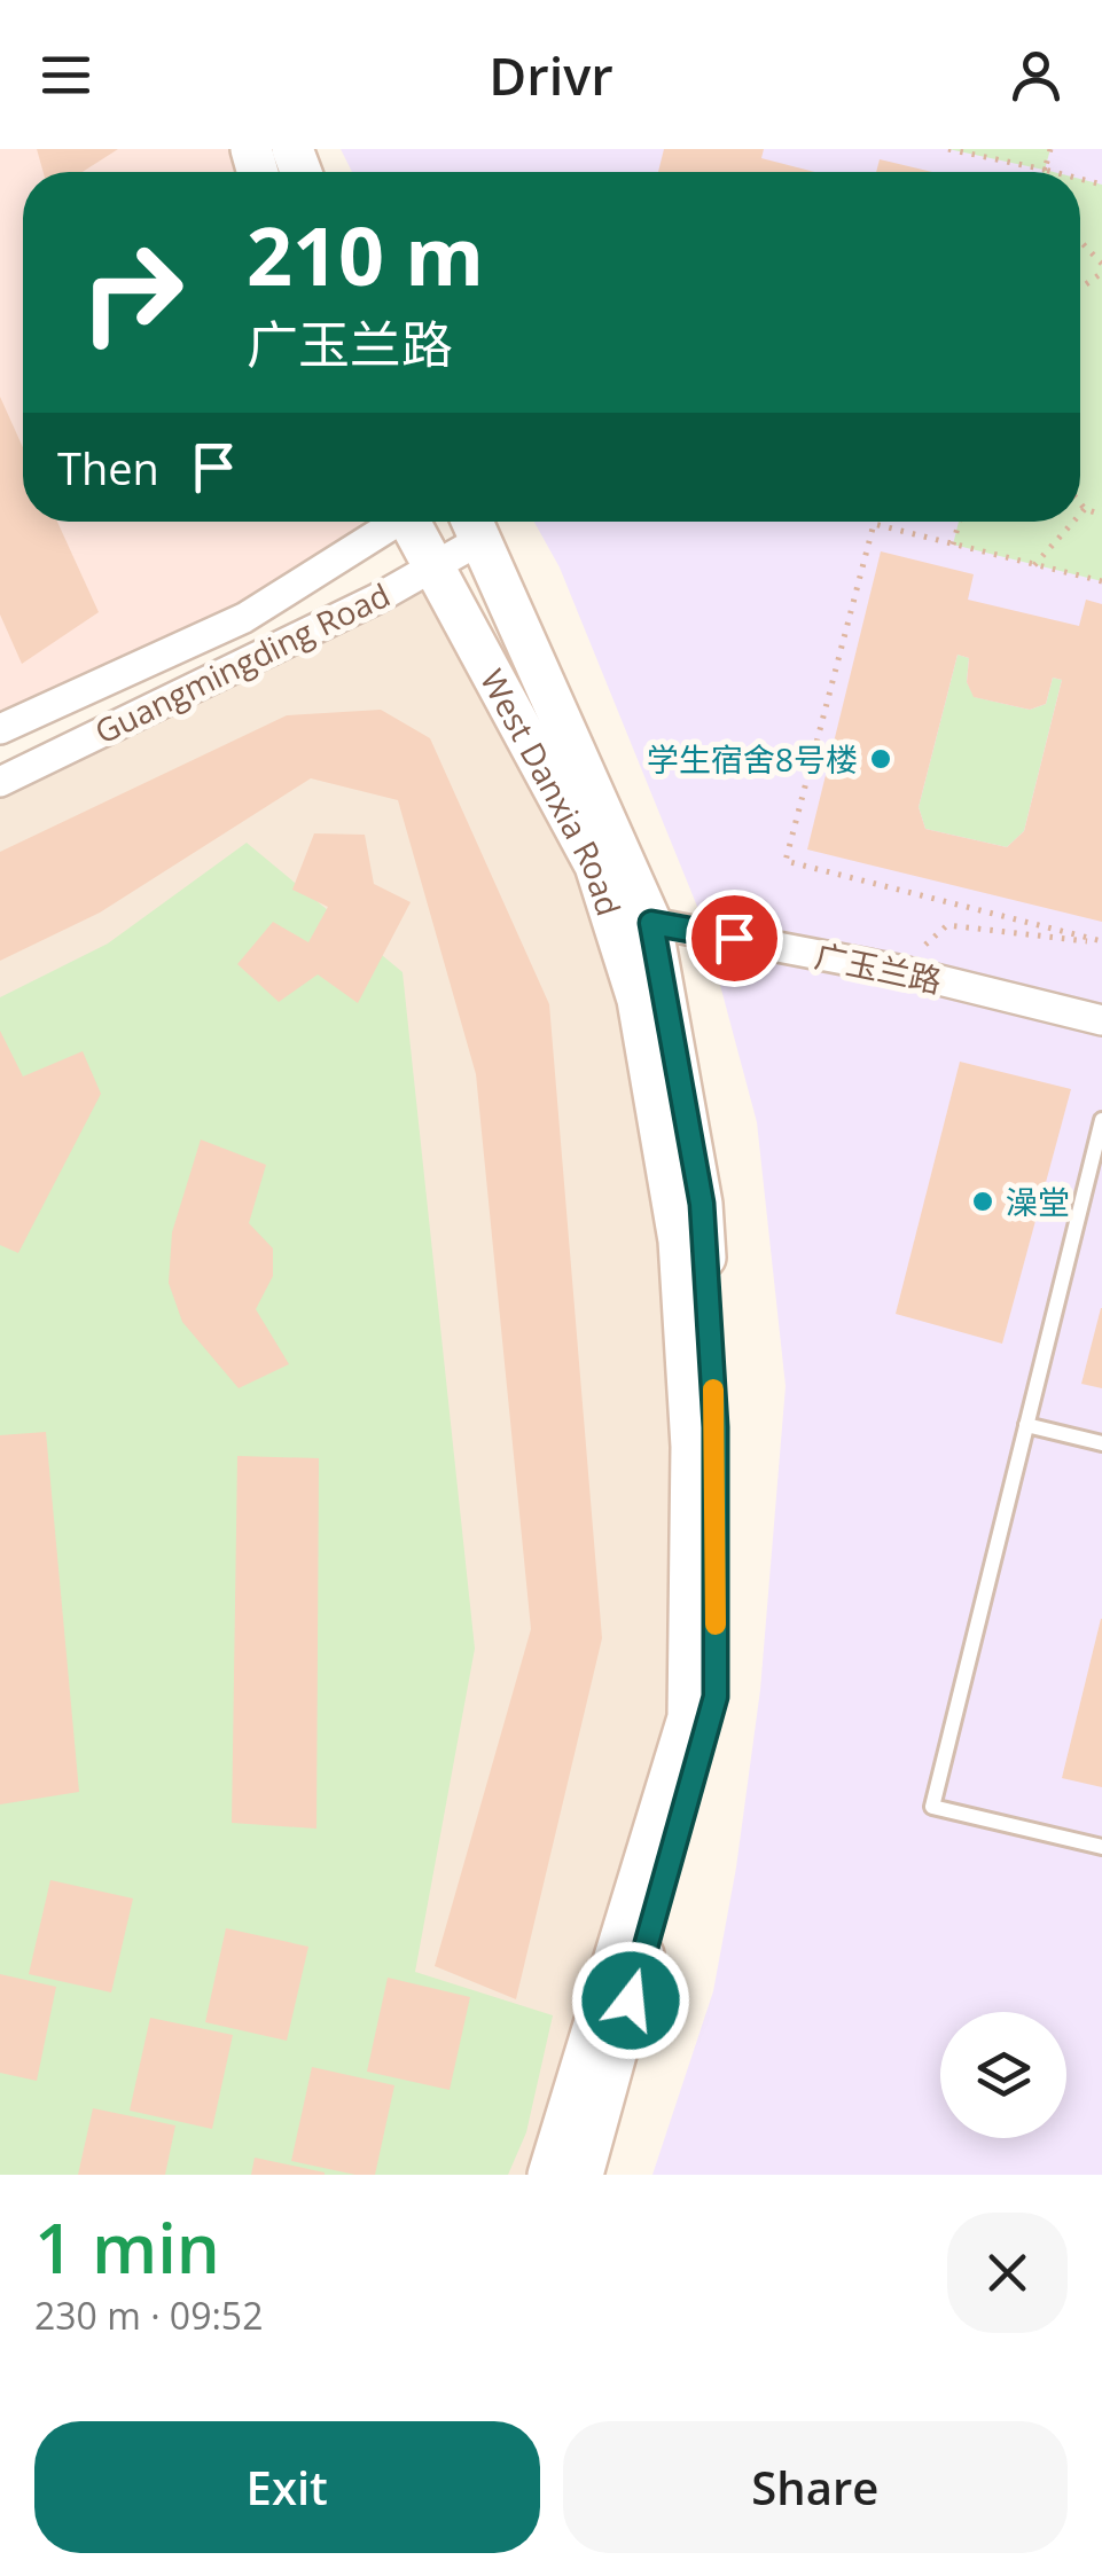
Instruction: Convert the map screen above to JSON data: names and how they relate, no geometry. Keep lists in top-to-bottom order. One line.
{"streets":{"main road":["West Danxia Road"],"street":["Guangmingding Road","广玉兰路"]},"crossings":[["Guangmingding Road","West Danxia Road"],["West Danxia Road","广玉兰路"]],"places":["学生宿舍8号楼","澡堂"],"page":{"header":"Drivr","turn":["210 m","广玉兰路"],"then":"Then","heading":["1 min","230 m · 09:52"],"buttons":["Exit","Share"]}}
